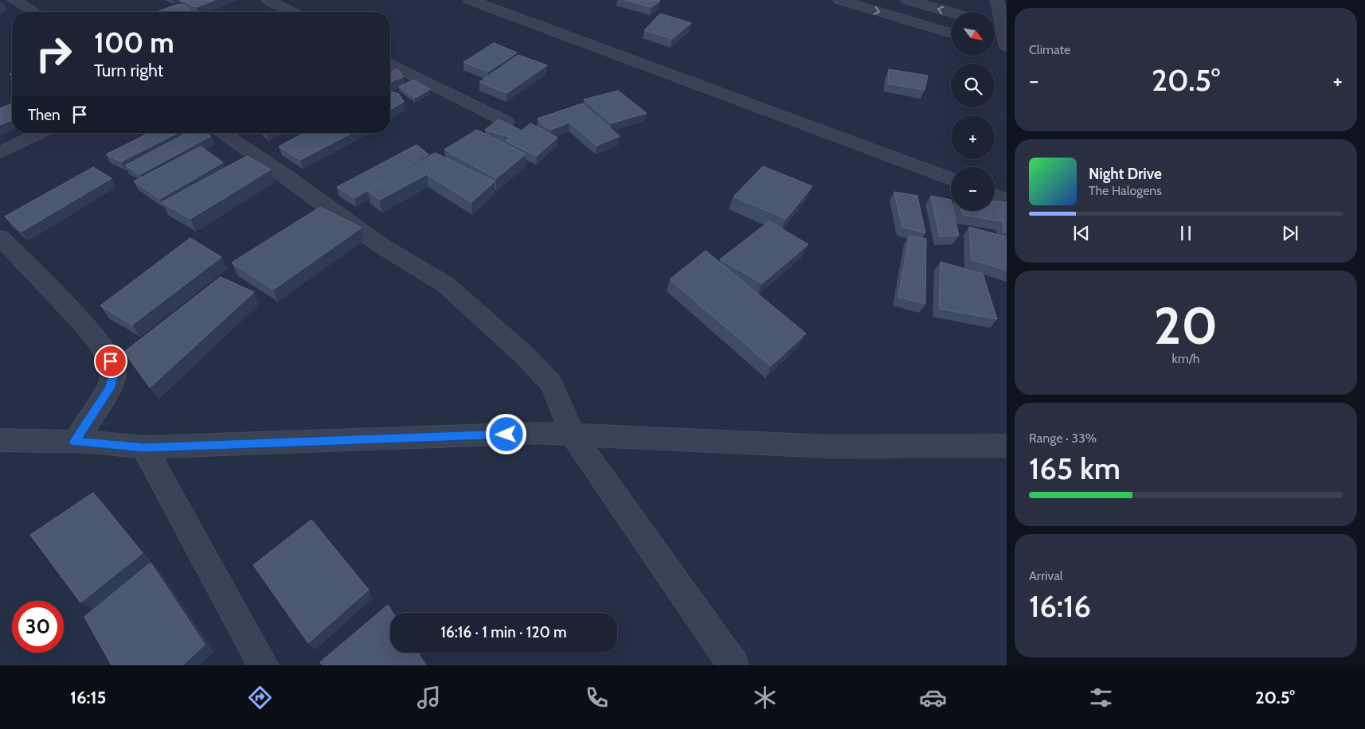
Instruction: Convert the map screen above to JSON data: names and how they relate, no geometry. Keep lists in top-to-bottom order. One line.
{"north":"bottom right","page":{"tile":["Climate",["20","km/h"],["Range · 33%","165 km"],["Arrival","16:16"]],"map_buttons":["+","−"],"turn":["100 m","Turn right"],"heat":["−","20.5°","+"],"then":"Then","song":["Night Drive","The Halogens"],"limit":"30","trip":"16:16 · 1 min · 120 m","tabs":["16:15","20.5°"]}}
